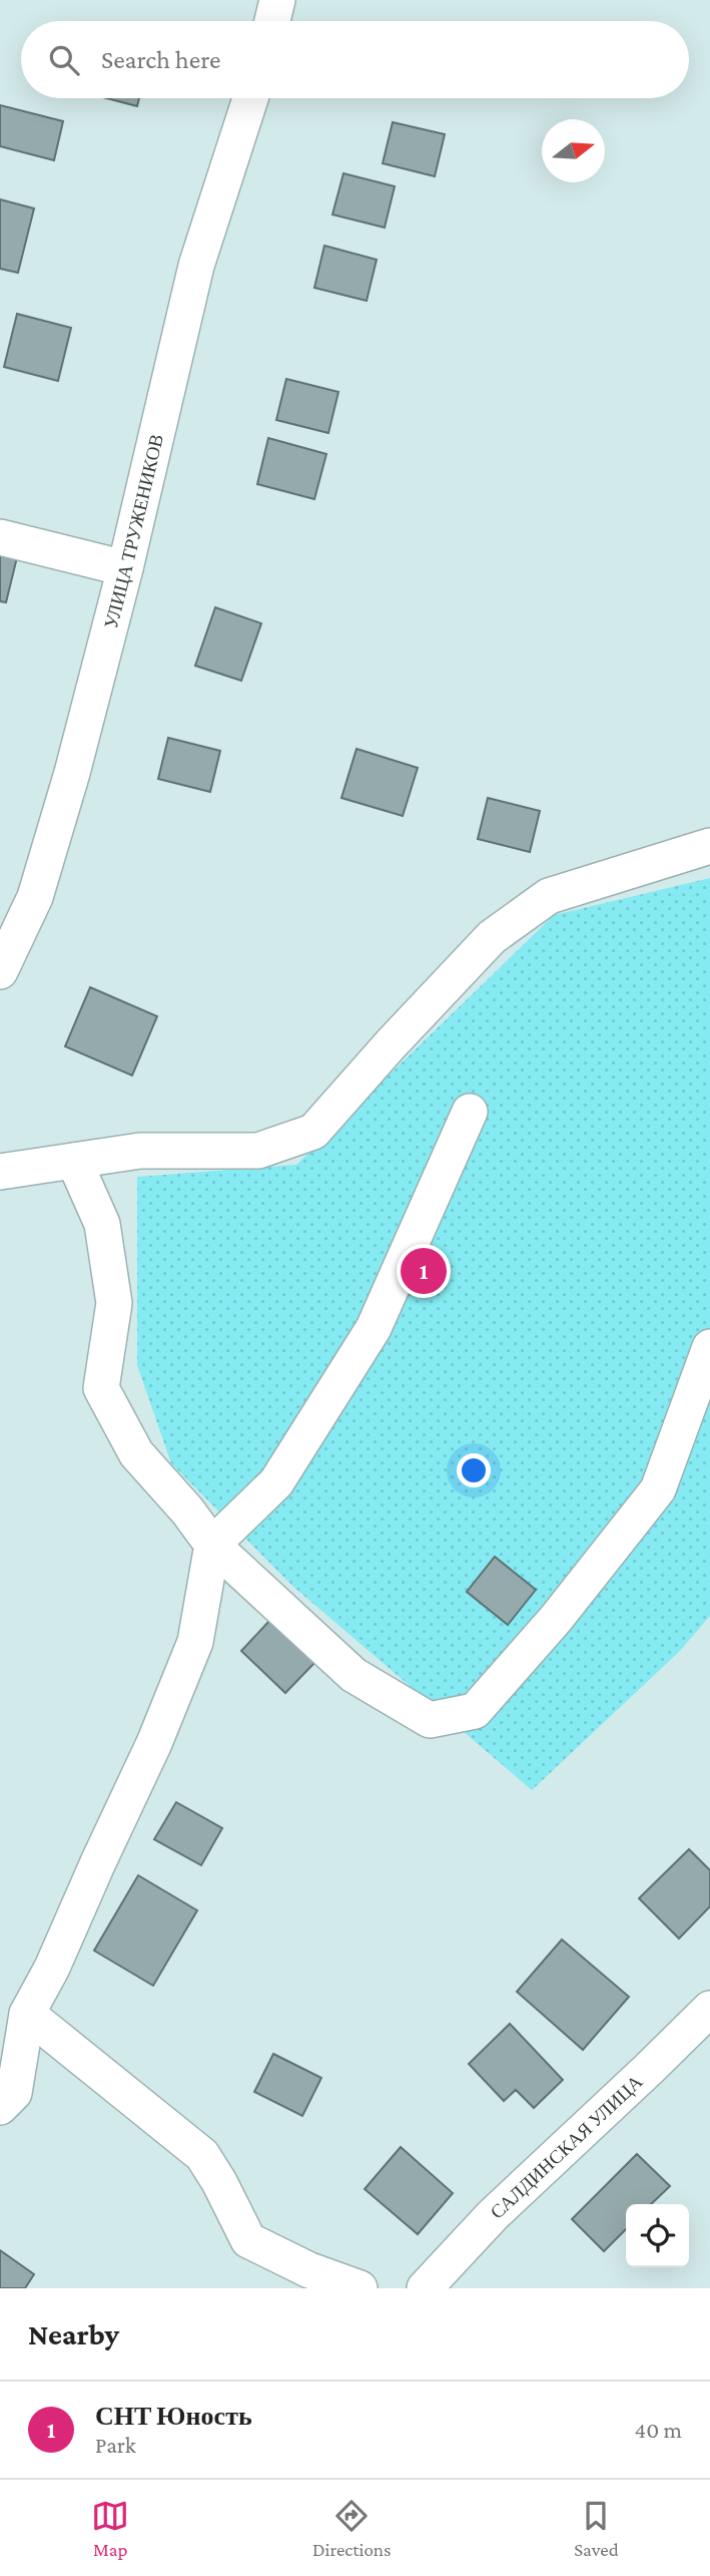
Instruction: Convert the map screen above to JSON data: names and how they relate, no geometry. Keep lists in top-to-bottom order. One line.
{"streets":{"street":["УЛИЦА ТРУЖЕНИКОВ","САЛДИНСКАЯ УЛИЦА"]},"north":"right","page":{"search":"Search here","pins":"1","heading":"Nearby","list":[{"mark":"1","name":"СНТ Юность","note":"Park","value":"40 m"}],"nav":["Map","Directions","Saved"]}}
